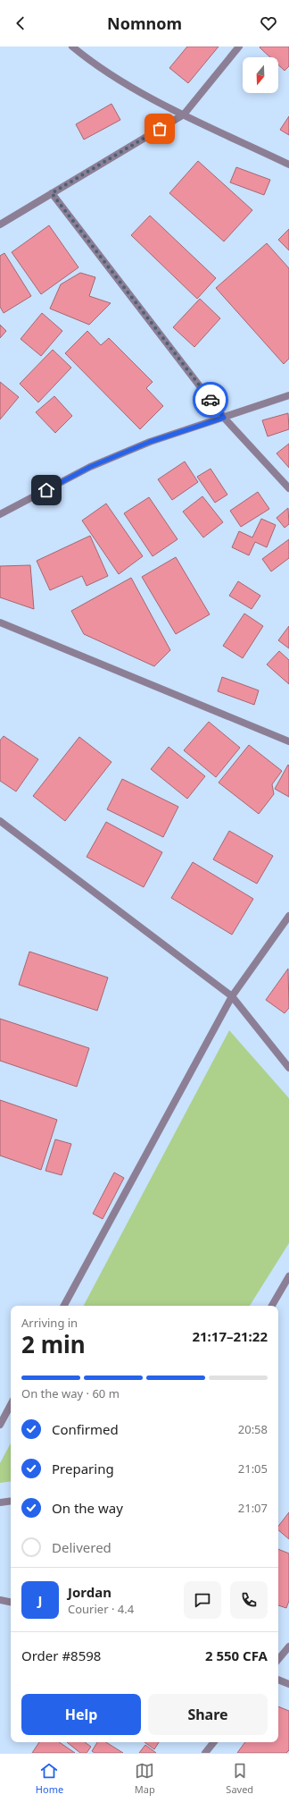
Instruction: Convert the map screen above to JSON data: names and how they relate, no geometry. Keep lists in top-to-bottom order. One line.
{"north":"bottom","page":{"header":"Nomnom","heading":["2 min","Arriving in","21:17–21:22"],"panel":["Jordan","Courier · 4.4","Order #8598","2 550 CFA"],"bar":"On the way · 60 m","list":[["Confirmed","20:58"],["Preparing","21:05"],["On the way","21:07"],"Delivered"],"round":"J","buttons":["Help","Share"],"tabs":["Home","Map","Saved"]}}
